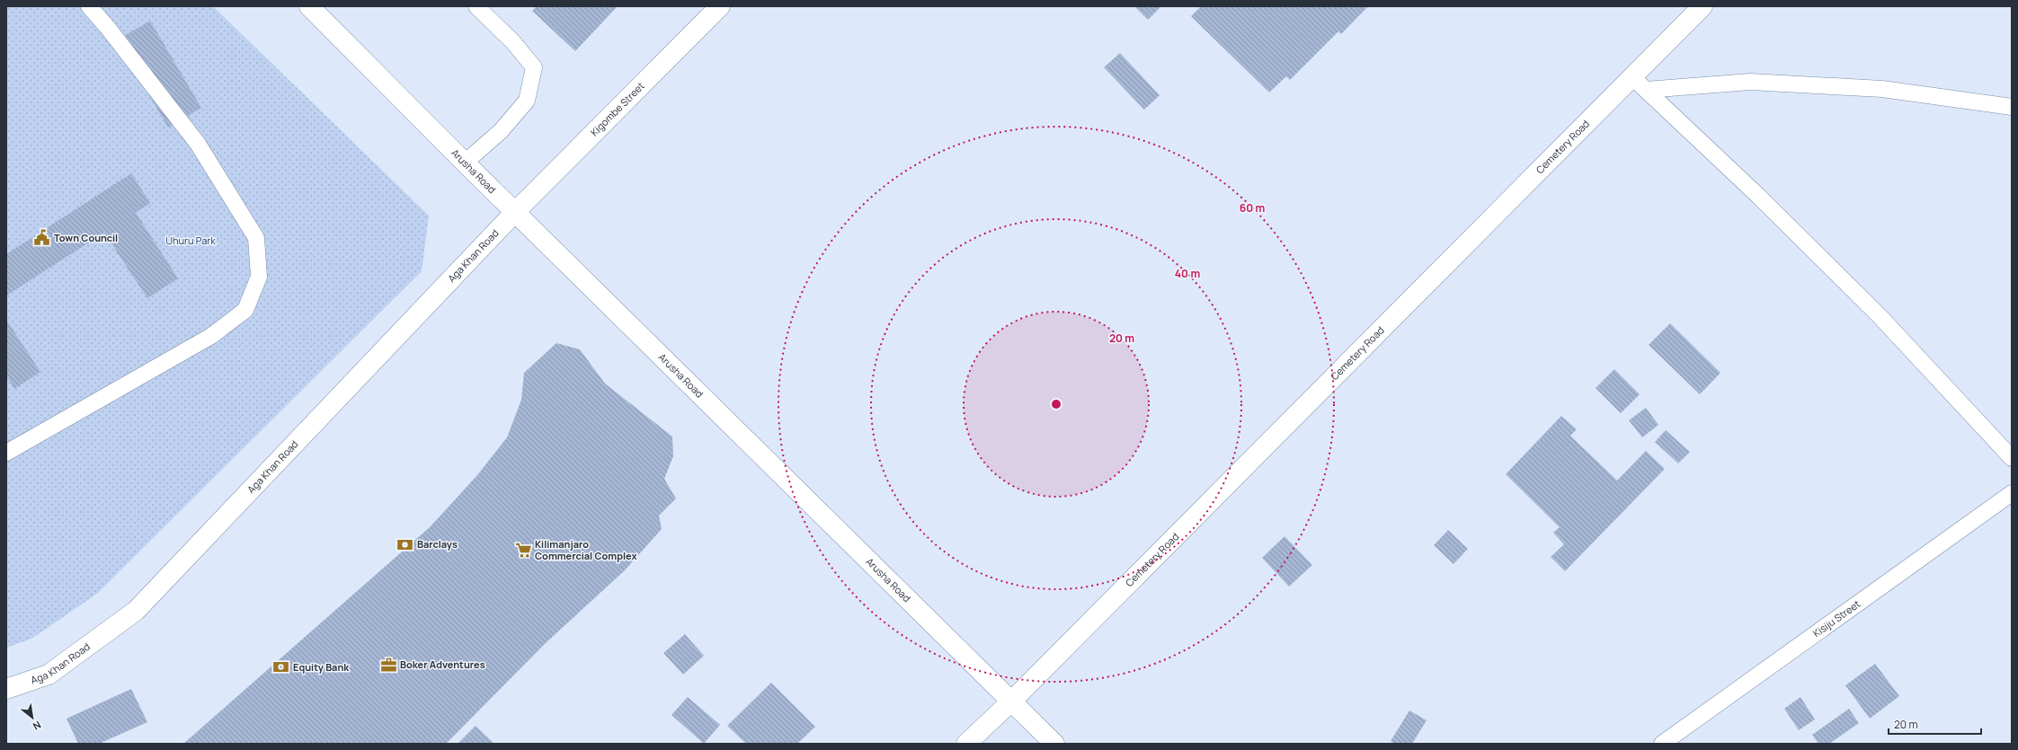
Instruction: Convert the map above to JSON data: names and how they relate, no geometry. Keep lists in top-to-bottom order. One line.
{"streets":{"main road":["Kigombe Street","Cemetery Road","Arusha Road","Aga Khan Road"],"lane":["Kisiju Street"]},"crossings":[["Kigombe Street","Arusha Road"],["Kigombe Street","Aga Khan Road"],["Cemetery Road","Arusha Road"],["Arusha Road","Aga Khan Road"]],"parks":["Uhuru Park"],"places":{"public building":["Town Council"],"bank":["Barclays","Equity Bank"],"supermarket":["Kilimanjaro Commercial Complex"],"office":["Boker Adventures"]},"scale_bar":"20 m","north":"bottom right","rings":["60 m","40 m","20 m"]}
